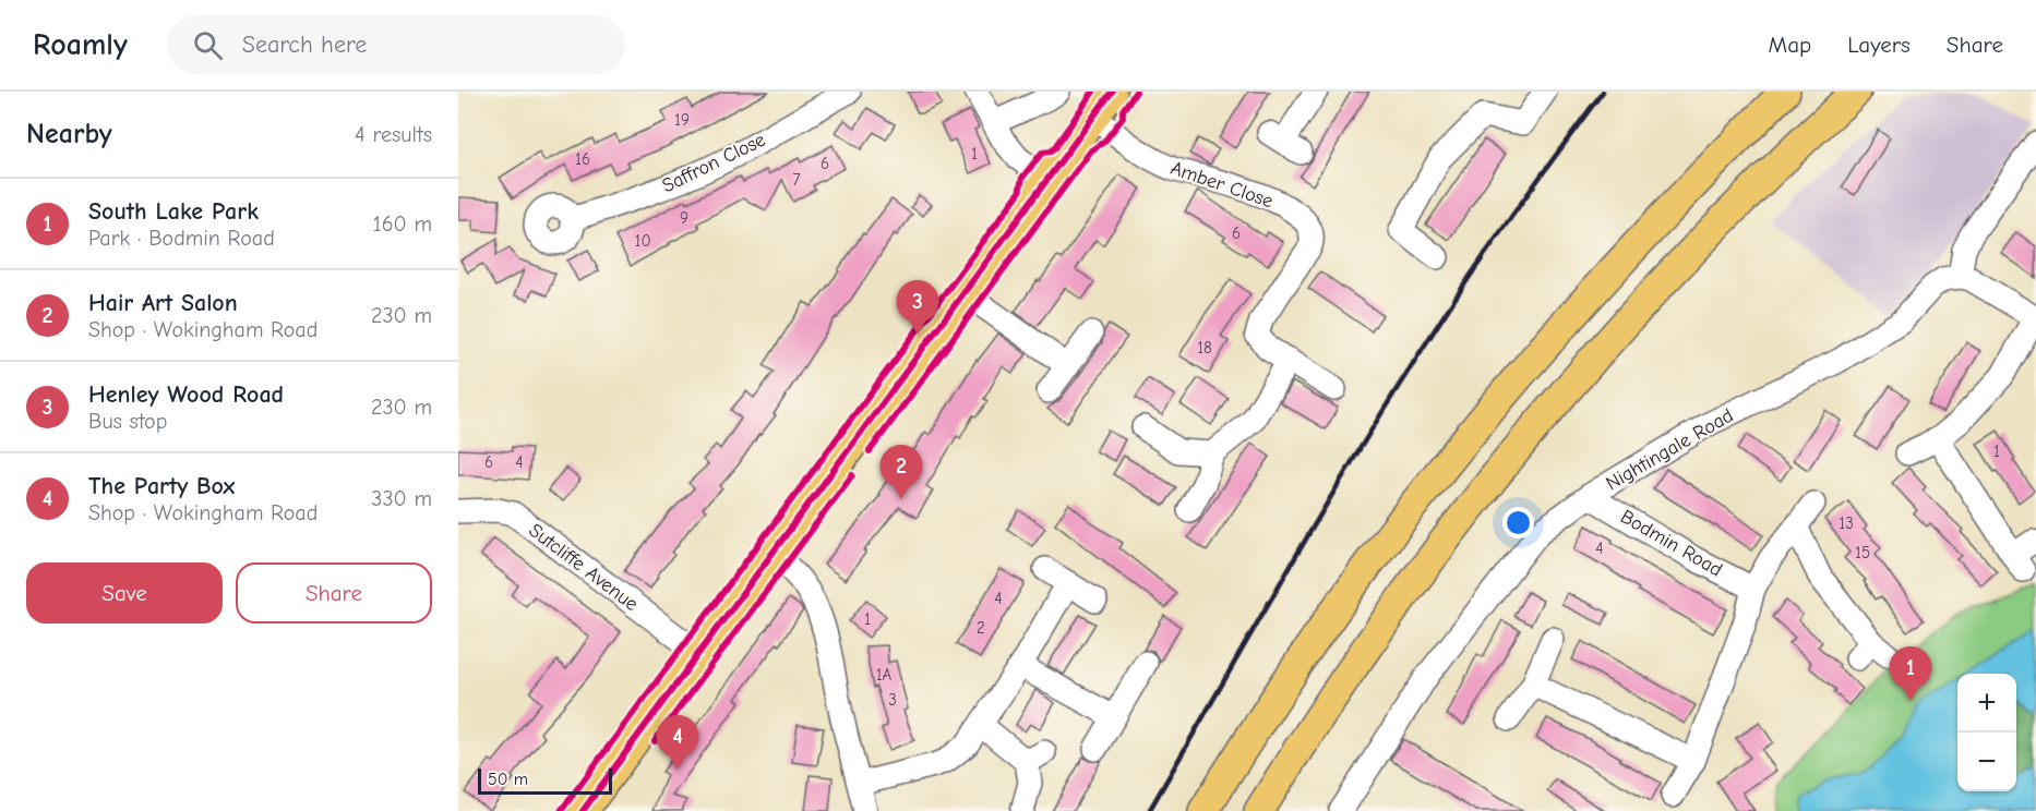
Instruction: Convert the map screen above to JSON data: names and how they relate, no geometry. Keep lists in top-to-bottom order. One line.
{"streets":{"street":["Saffron Close","Amber Close","Nightingale Road","Bodmin Road","Sutcliffe Avenue"]},"crossings":[["Nightingale Road","Bodmin Road"]],"house_numbers":["19","1","16","6","7","9","6","10","18","1","6","4","13","4","15","4","1","2","1A","3"],"scale_bar":"50 m","page":{"header":"Roamly","search":"Search here","nav":["Map","Layers","Share"],"heading":["Nearby","4 results"],"list":[{"mark":"1","name":"South Lake Park","note":"Park · Bodmin Road","value":"160 m"},{"mark":"2","name":"Hair Art Salon","note":"Shop · Wokingham Road","value":"230 m"},{"mark":"3","name":"Henley Wood Road","note":"Bus stop","value":"230 m"},{"mark":"4","name":"The Party Box","note":"Shop · Wokingham Road","value":"330 m"}],"pins":["3","2","1","4"],"buttons":["Save","Share"],"map_buttons":["+","−"],"scale":"50 m"}}
